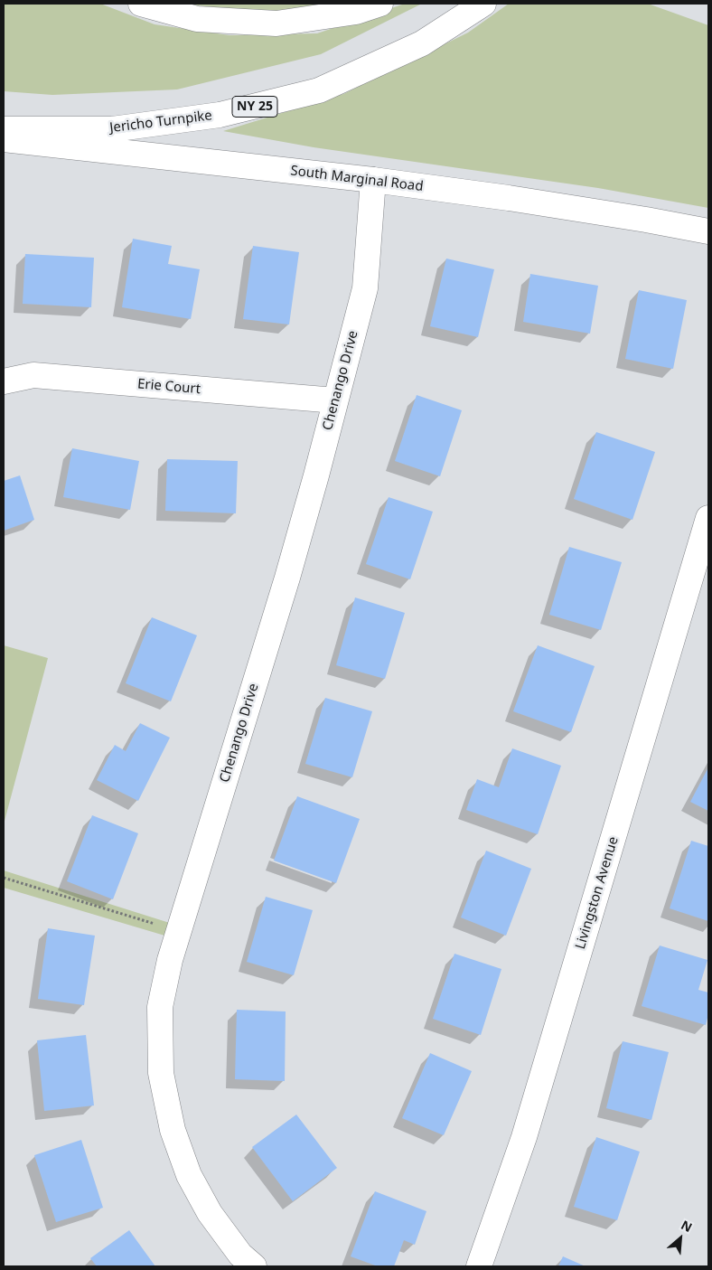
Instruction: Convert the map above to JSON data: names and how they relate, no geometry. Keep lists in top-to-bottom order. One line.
{"streets":{"main road":["NY 25","Jericho Turnpike","South Marginal Road","Chenango Drive","Erie Court","Livingston Avenue"]},"crossings":[["South Marginal Road","Chenango Drive"],["Chenango Drive","Erie Court"]],"north":"top right"}
